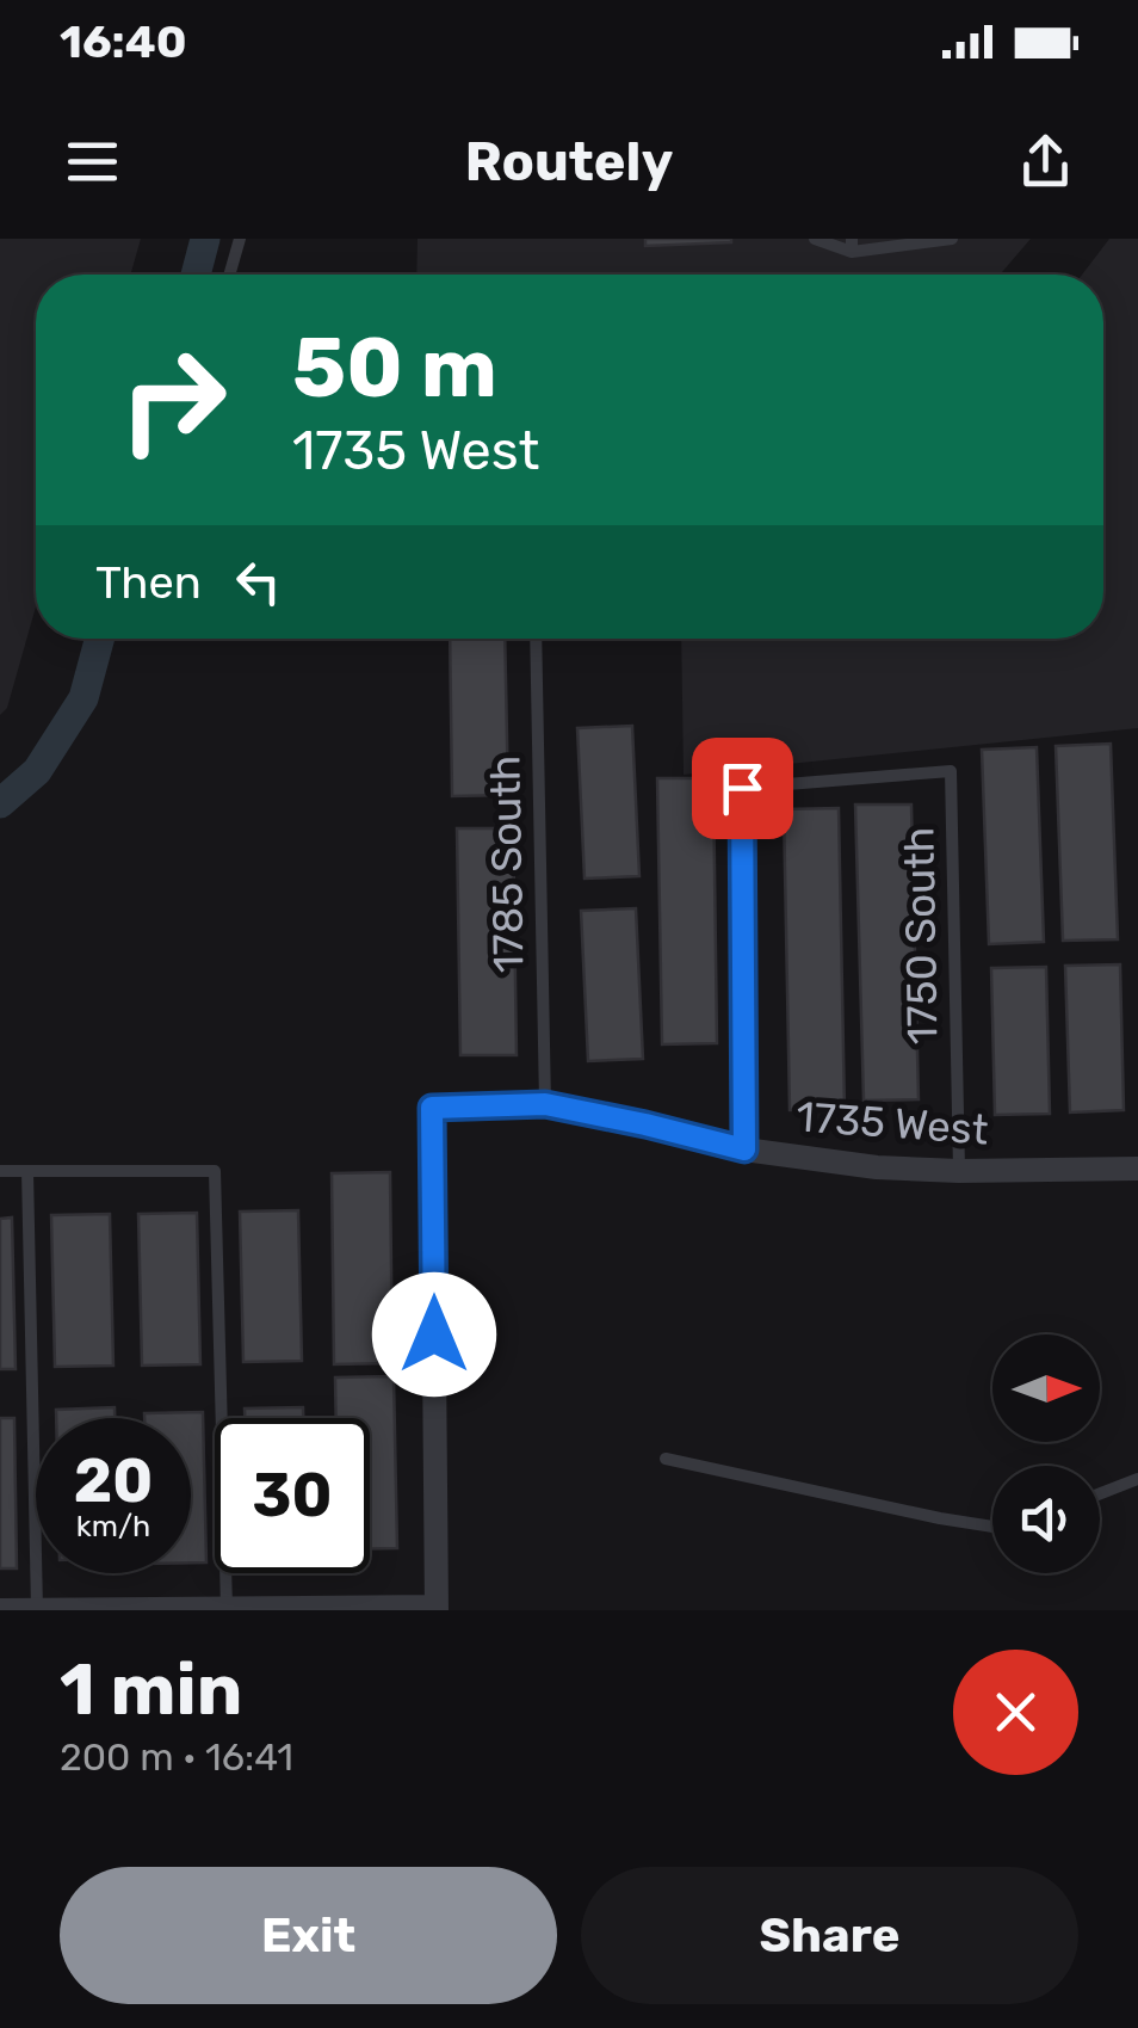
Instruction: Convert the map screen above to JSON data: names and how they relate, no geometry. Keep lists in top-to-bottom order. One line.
{"streets":{"street":["1735 West"],"lane":["1785 South","1750 South"]},"crossings":[["1785 South","1735 West"],["1750 South","1735 West"]],"north":"right","page":{"status":"16:40","header":"Routely","turn":["50 m","1735 West"],"then":"Then","speed":"20 km/h","limit":"30","heading":["1 min","200 m · 16:41"],"buttons":["Exit","Share"]}}
